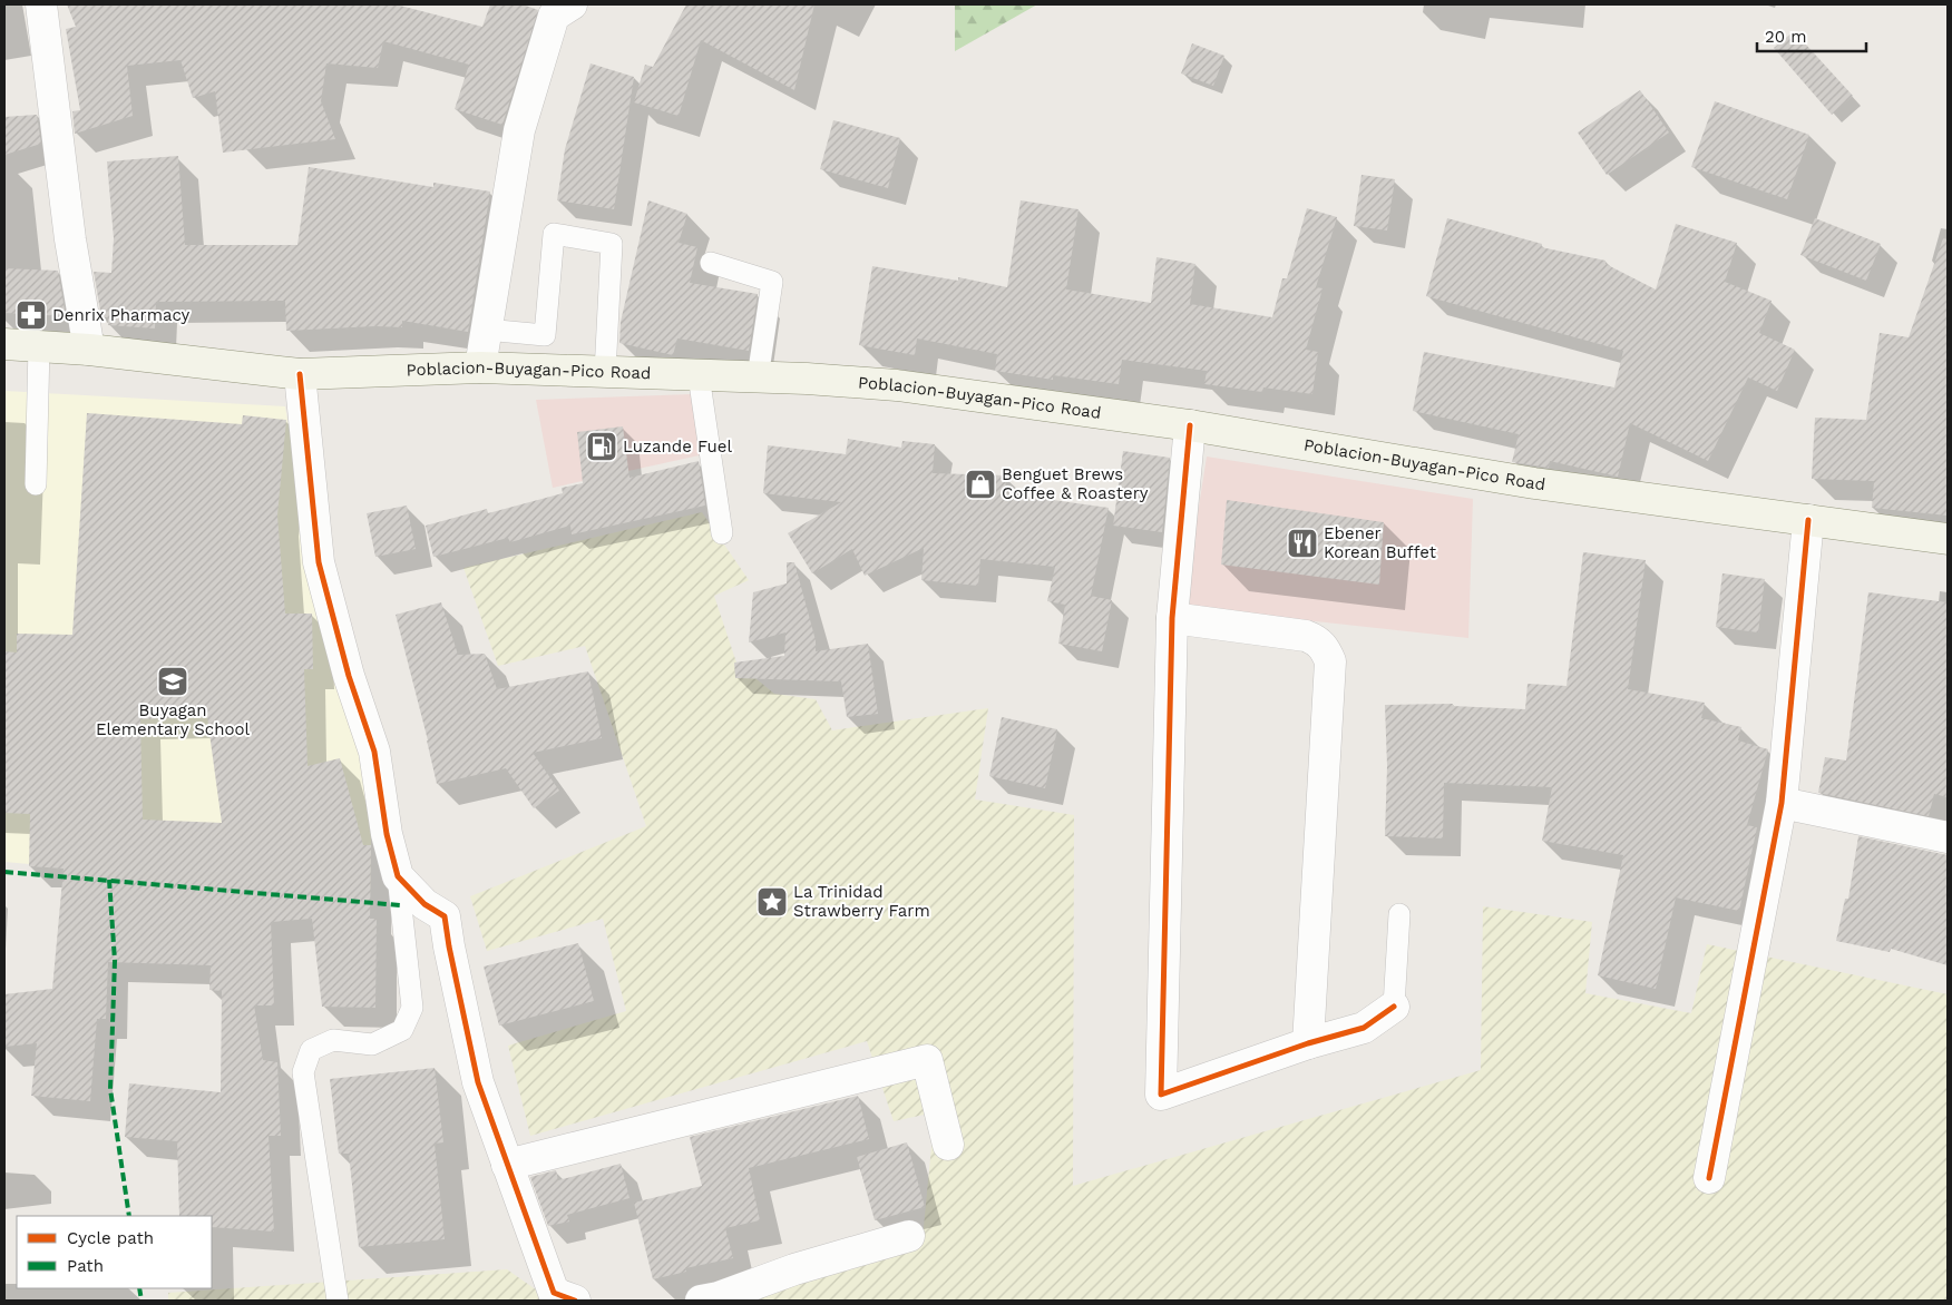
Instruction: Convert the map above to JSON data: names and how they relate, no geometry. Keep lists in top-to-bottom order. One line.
{"streets":{"main road":["Poblacion-Buyagan-Pico Road"]},"places":{"pharmacy":["Denrix Pharmacy"],"fuel station":["Luzande Fuel"],"shop":["Benguet Brews Coffee & Roastery"],"restaurant":["Ebener Korean Buffet"],"school or university":["Buyagan Elementary School"],"place":["La Trinidad Strawberry Farm"]},"legend":["Cycle path","Path"],"scale_bar":"20 m"}
